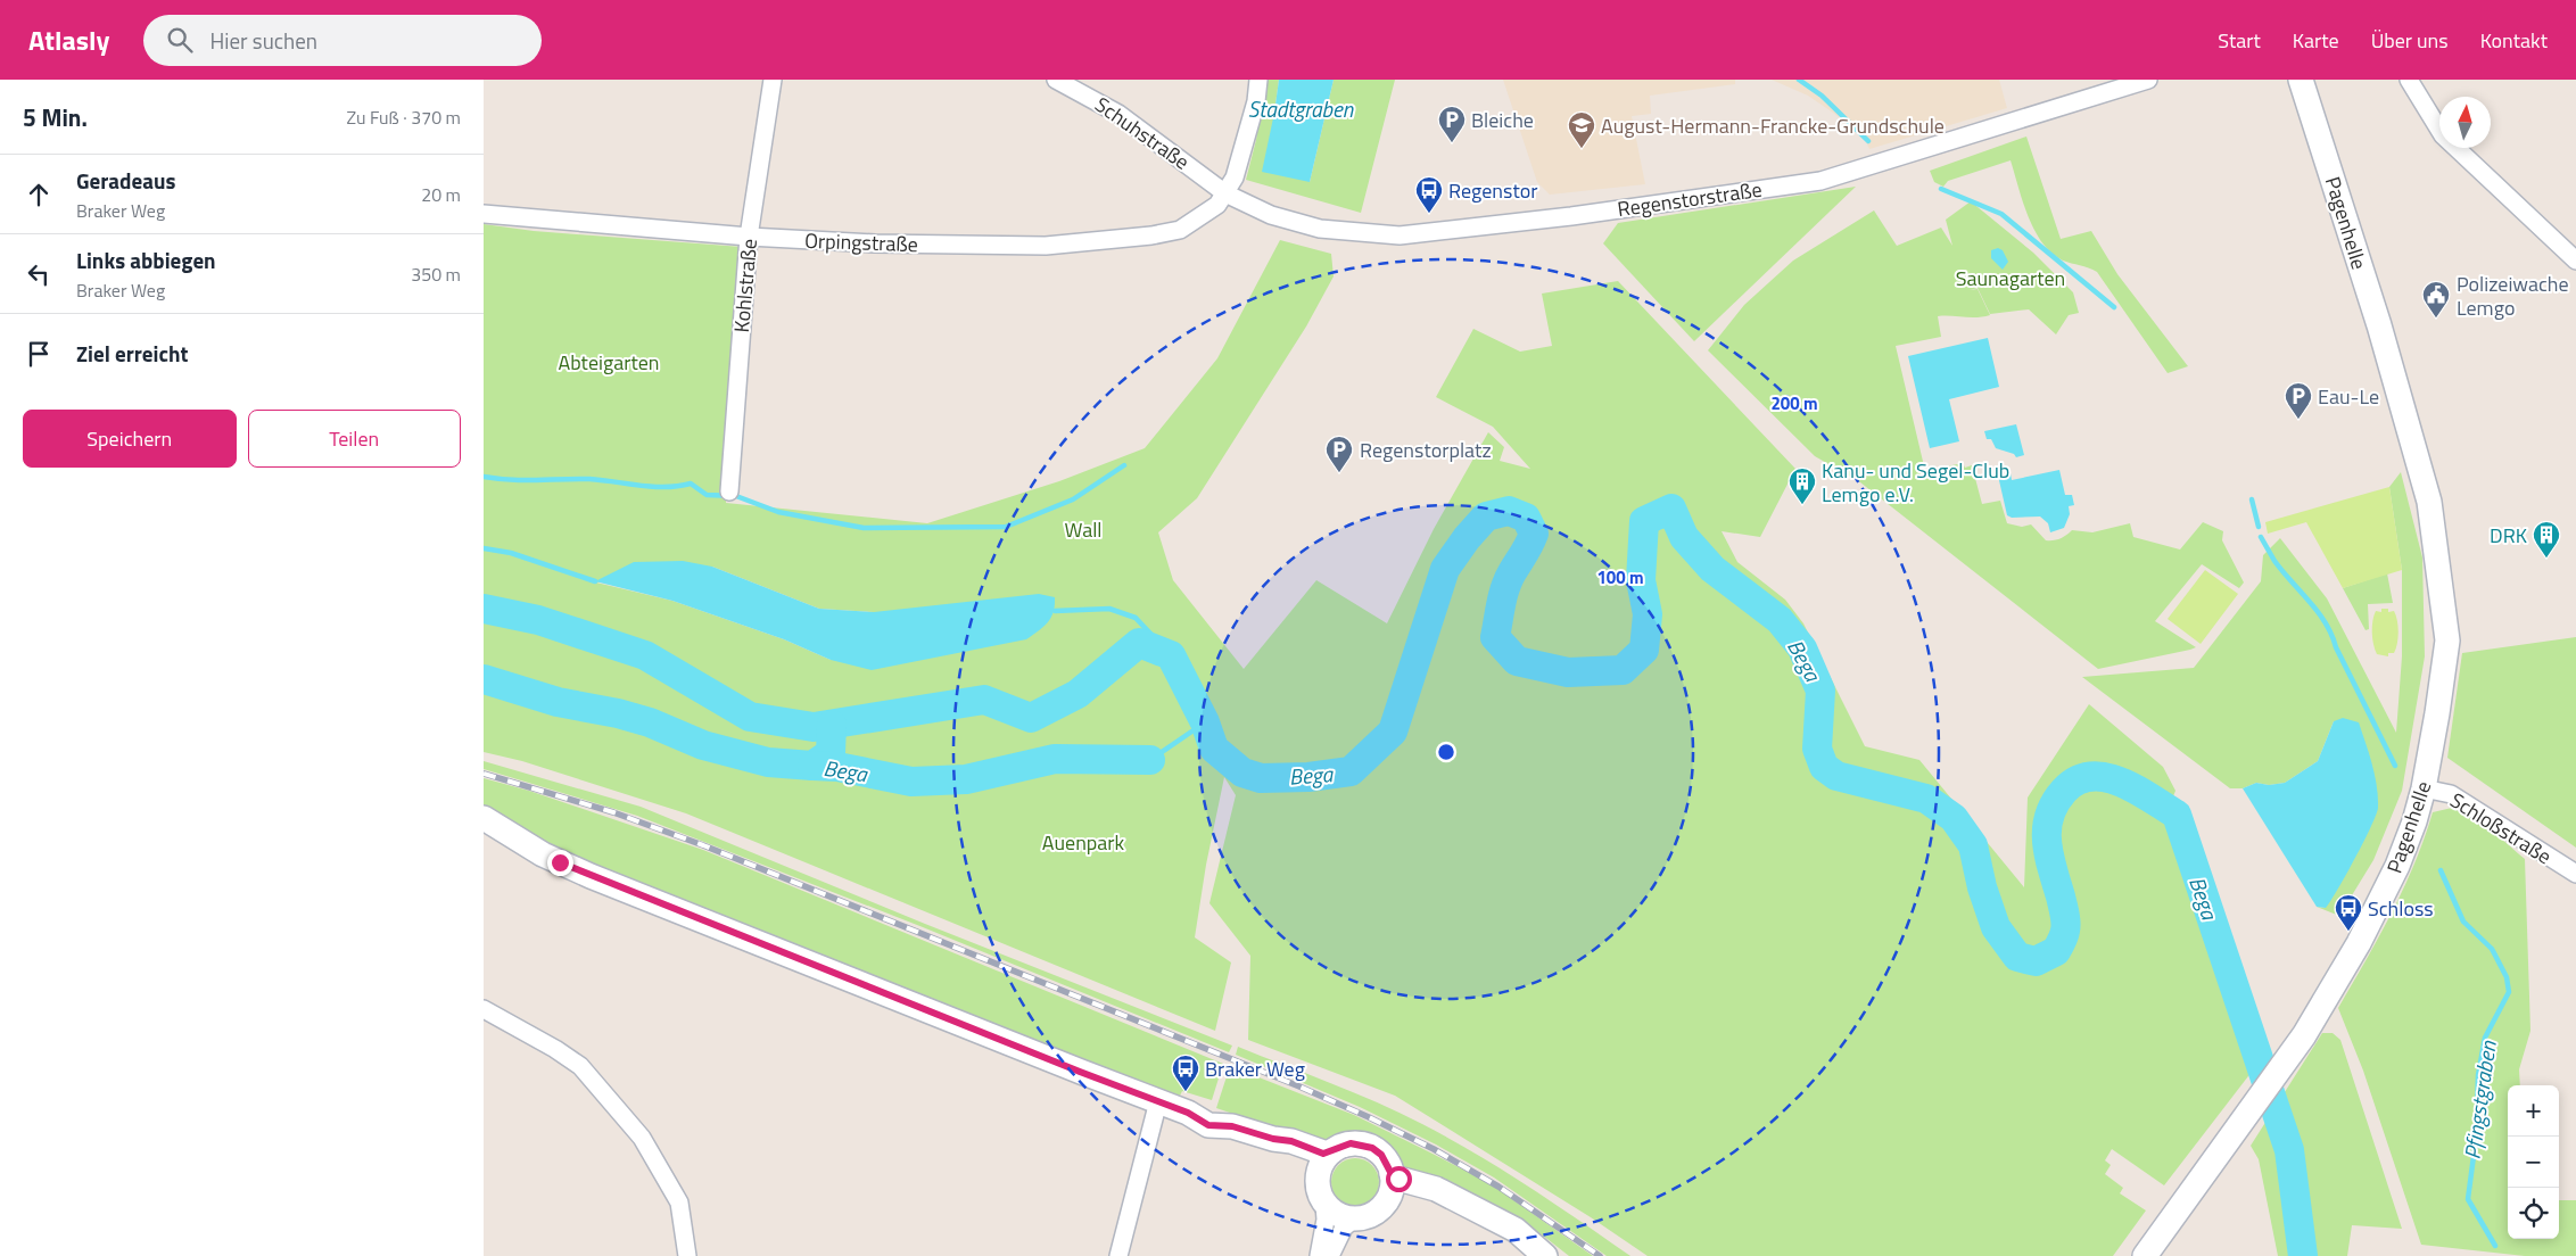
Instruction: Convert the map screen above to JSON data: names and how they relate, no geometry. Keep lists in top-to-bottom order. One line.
{"streets":{"street":["Schuhstraße","Regenstorstraße","Pagenhelle","Orpingstraße","Kohlstraße","Schloßstraße"]},"crossings":[["Schuhstraße","Regenstorstraße"],["Schuhstraße","Orpingstraße"],["Regenstorstraße","Orpingstraße"],["Pagenhelle","Schloßstraße"],["Orpingstraße","Kohlstraße"]],"water":["Stadtgraben","Bega","Pfingstgraben"],"parks":["Saunagarten","Abteigarten","Wall","Auenpark"],"places":{"parking":["Bleiche","Eau-Le","Regenstorplatz"],"school or university":["August-Hermann-Francke-Grundschule"],"bus stop":["Regenstor","Schloss","Braker Weg"],"public building":["Polizeiwache Lemgo"],"building":["Kanu- und Segel-Club Lemgo e.V.","DRK"]},"north":"top","page":{"header":"Atlasly","search":"Hier suchen","nav":["Start","Karte","Über uns","Kontakt"],"heading":["5 Min.","Zu Fuß · 370 m"],"list":[["Geradeaus","Braker Weg","20 m"],["Links abbiegen","Braker Weg","350 m"],"Ziel erreicht"],"buttons":["Speichern","Teilen"],"map_buttons":["+","−"]},"rings":["200 m","100 m"]}
